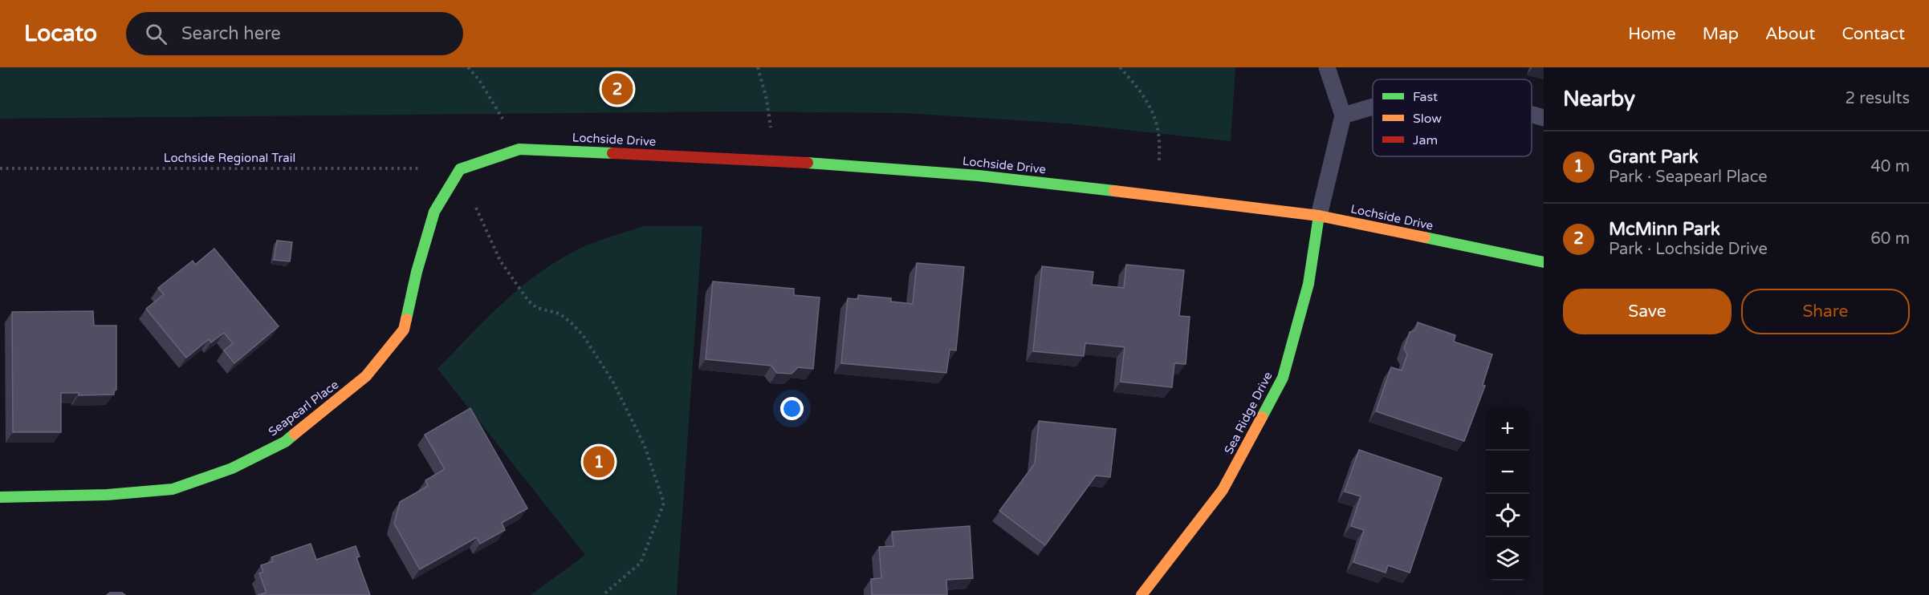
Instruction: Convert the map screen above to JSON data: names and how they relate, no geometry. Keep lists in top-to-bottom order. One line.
{"streets":{"street":["Lochside Drive","Seapearl Place","Sea Ridge Drive"],"path":["Lochside Regional Trail"]},"crossings":[["Lochside Drive","Lochside Regional Trail"],["Lochside Drive","Seapearl Place"],["Lochside Drive","Sea Ridge Drive"],["Lochside Regional Trail","Seapearl Place"]],"legend":["Fast","Slow","Jam"],"page":{"header":"Locato","search":"Search here","nav":["Home","Map","About","Contact"],"heading":["Nearby","2 results"],"pins":["2","1"],"list":[{"mark":"1","name":"Grant Park","note":"Park · Seapearl Place","value":"40 m"},{"mark":"2","name":"McMinn Park","note":"Park · Lochside Drive","value":"60 m"}],"buttons":["Save","Share"],"map_buttons":["+","−"]}}
